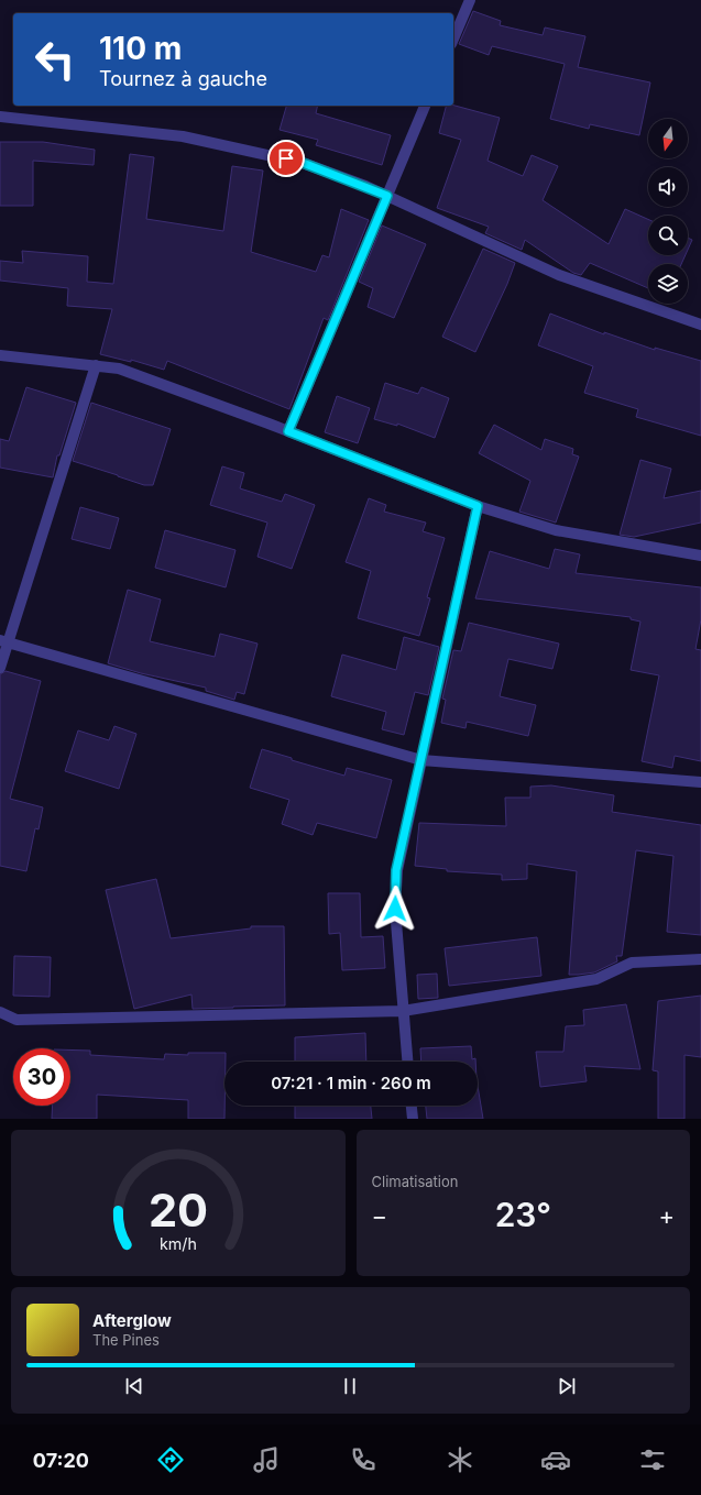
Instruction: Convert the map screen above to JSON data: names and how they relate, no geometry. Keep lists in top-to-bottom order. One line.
{"north":"bottom","page":{"turn":["110 m","Tournez à gauche"],"limit":"30","trip":"07:21 · 1 min · 260 m","tile":"Climatisation","heat":["−","23°","+"],"song":["Afterglow","The Pines"],"tabs":"07:20","gauge":["20","km/h"]}}
